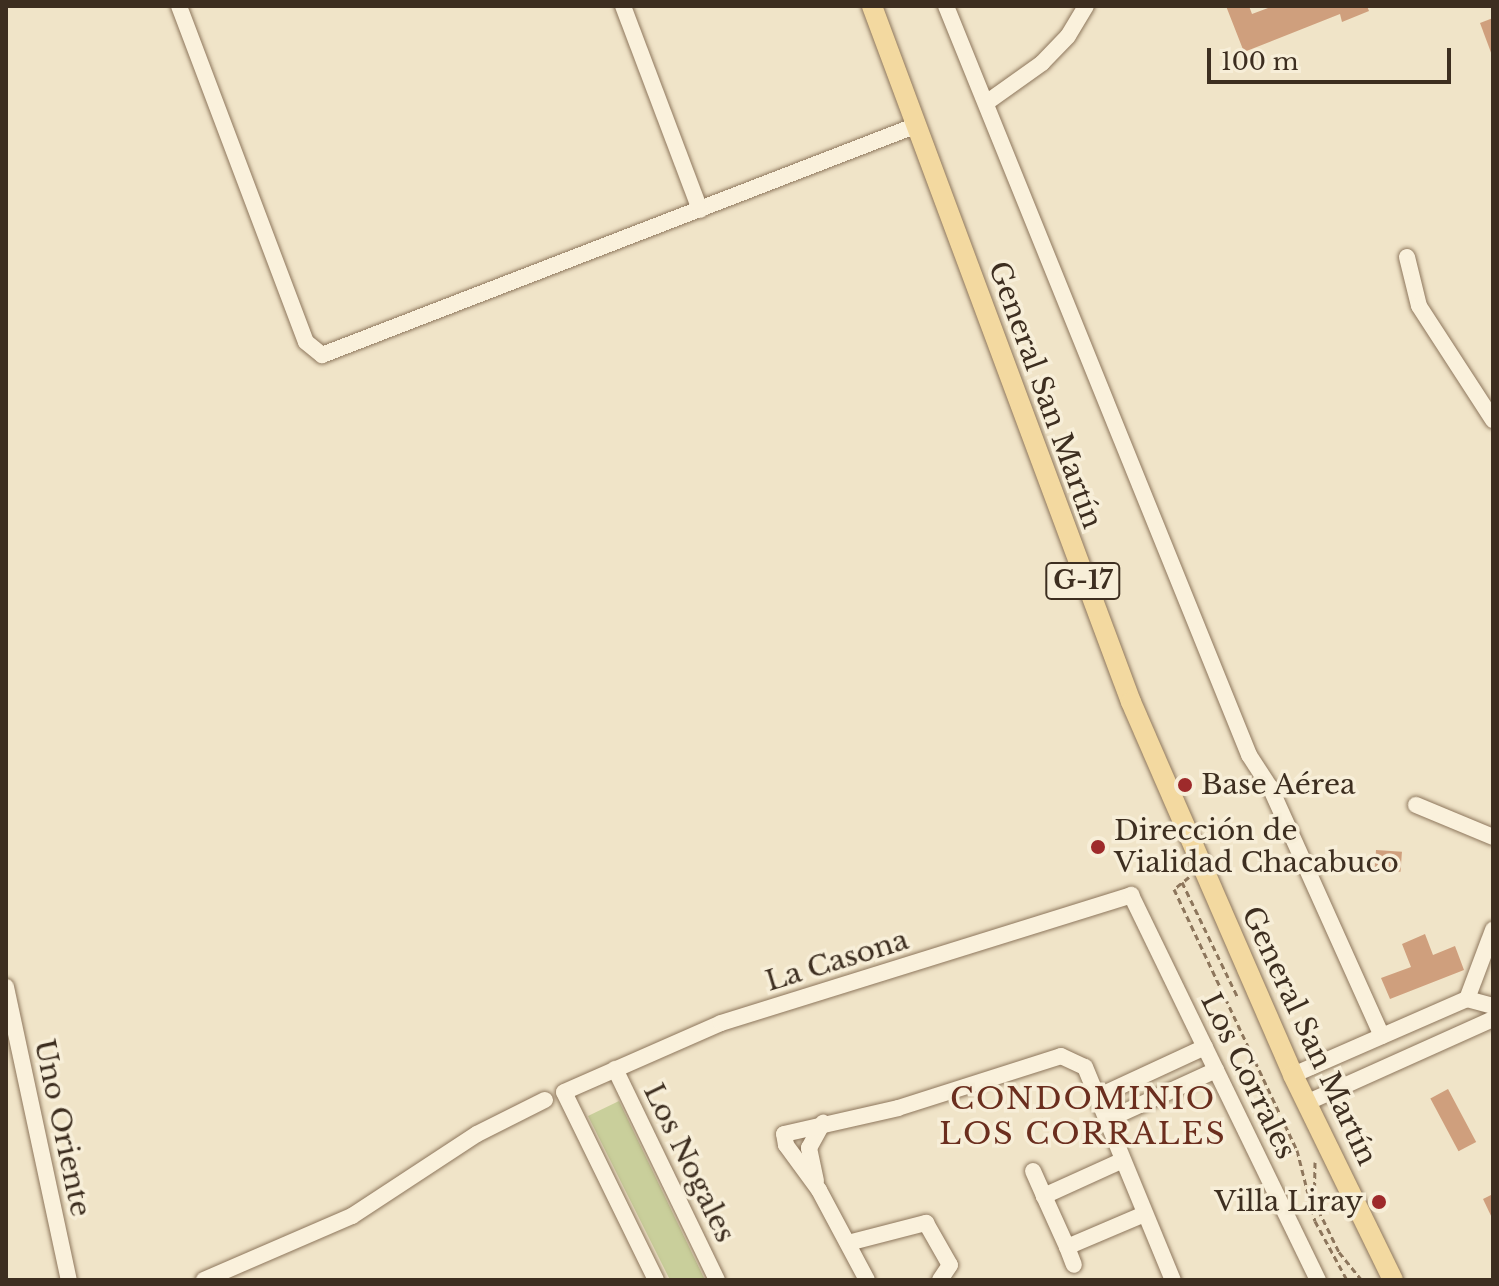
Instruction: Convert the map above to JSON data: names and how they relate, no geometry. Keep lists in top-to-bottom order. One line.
{"streets":{"main road":["General San Martín","G-17"],"street":["La Casona","Los Corrales","Uno Oriente","Los Nogales"]},"crossings":[["La Casona","Los Corrales"],["La Casona","Los Nogales"]],"districts":["CONDOMINIO LOS CORRALES"],"places":["Base Aérea","Dirección de Vialidad Chacabuco","Villa Liray"],"scale_bar":"100 m"}
